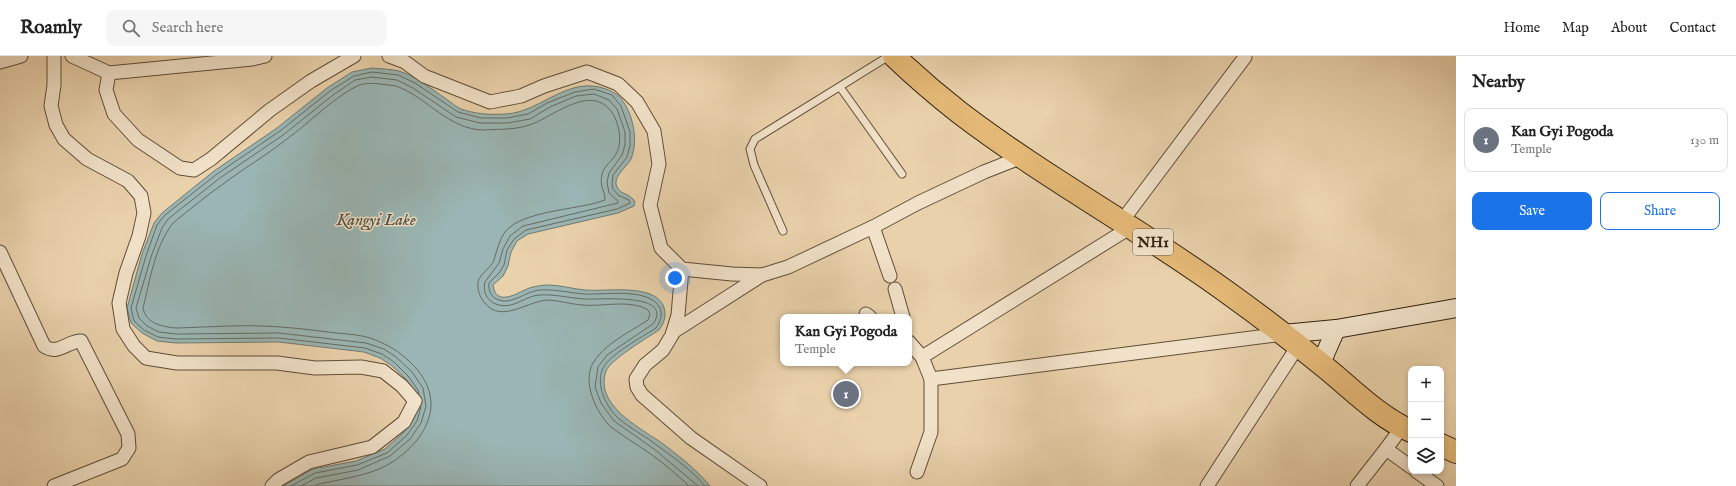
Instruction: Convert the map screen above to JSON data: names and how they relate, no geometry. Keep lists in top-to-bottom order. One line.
{"streets":{"highway":["NH1"]},"water":["Kangyi Lake"],"page":{"header":"Roamly","search":"Search here","nav":["Home","Map","About","Contact"],"heading":"Nearby","list":[{"mark":"1","name":"Kan Gyi Pogoda","note":"Temple","value":"130 m"}],"buttons":["Save","Share"],"popup":["Kan Gyi Pogoda","Temple"],"map_buttons":["+","−"],"pins":"1"}}
